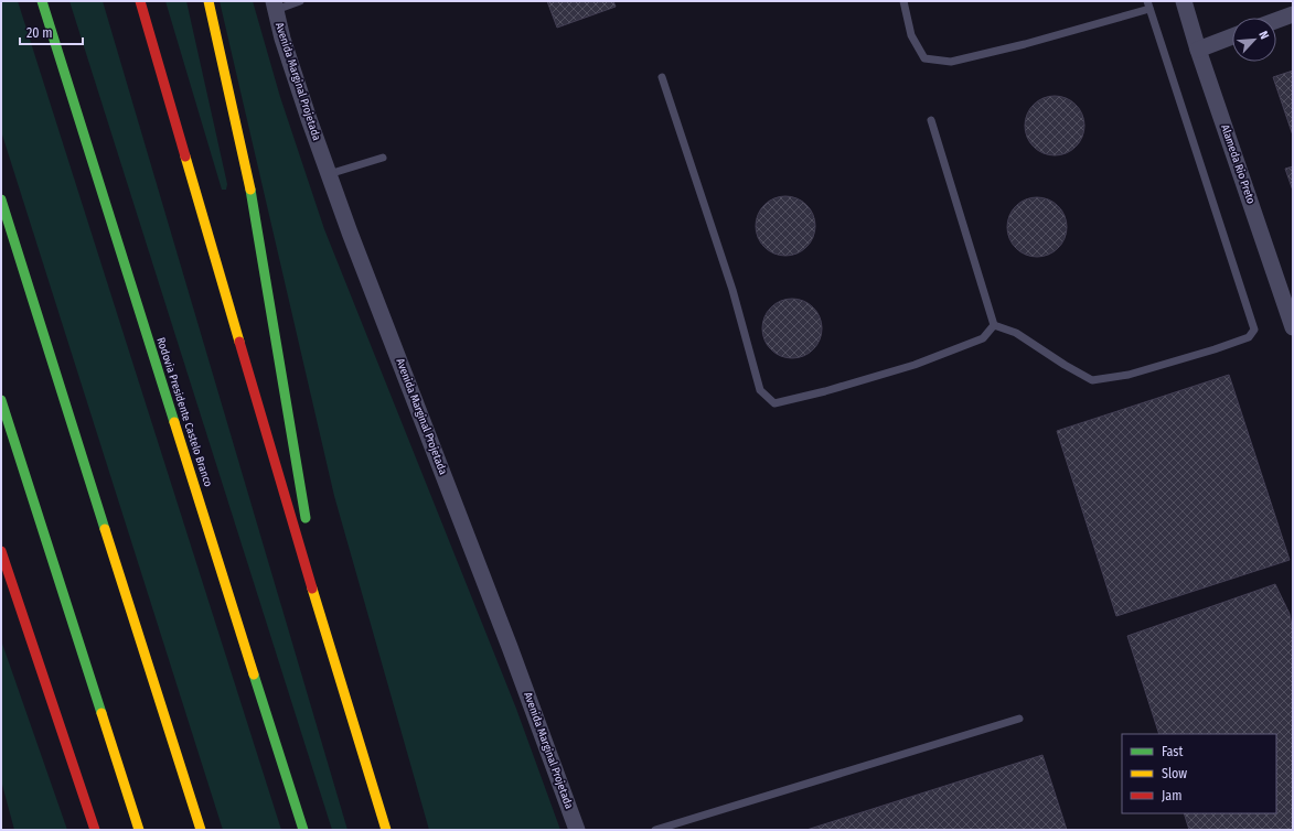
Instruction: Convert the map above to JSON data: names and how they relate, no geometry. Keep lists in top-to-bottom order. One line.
{"streets":{"highway":["Rodovia Presidente Castelo Branco"],"street":["Avenida Marginal Projetada","Alameda Rio Preto"]},"legend":["Fast","Slow","Jam"],"scale_bar":"20 m","north":"top right"}
